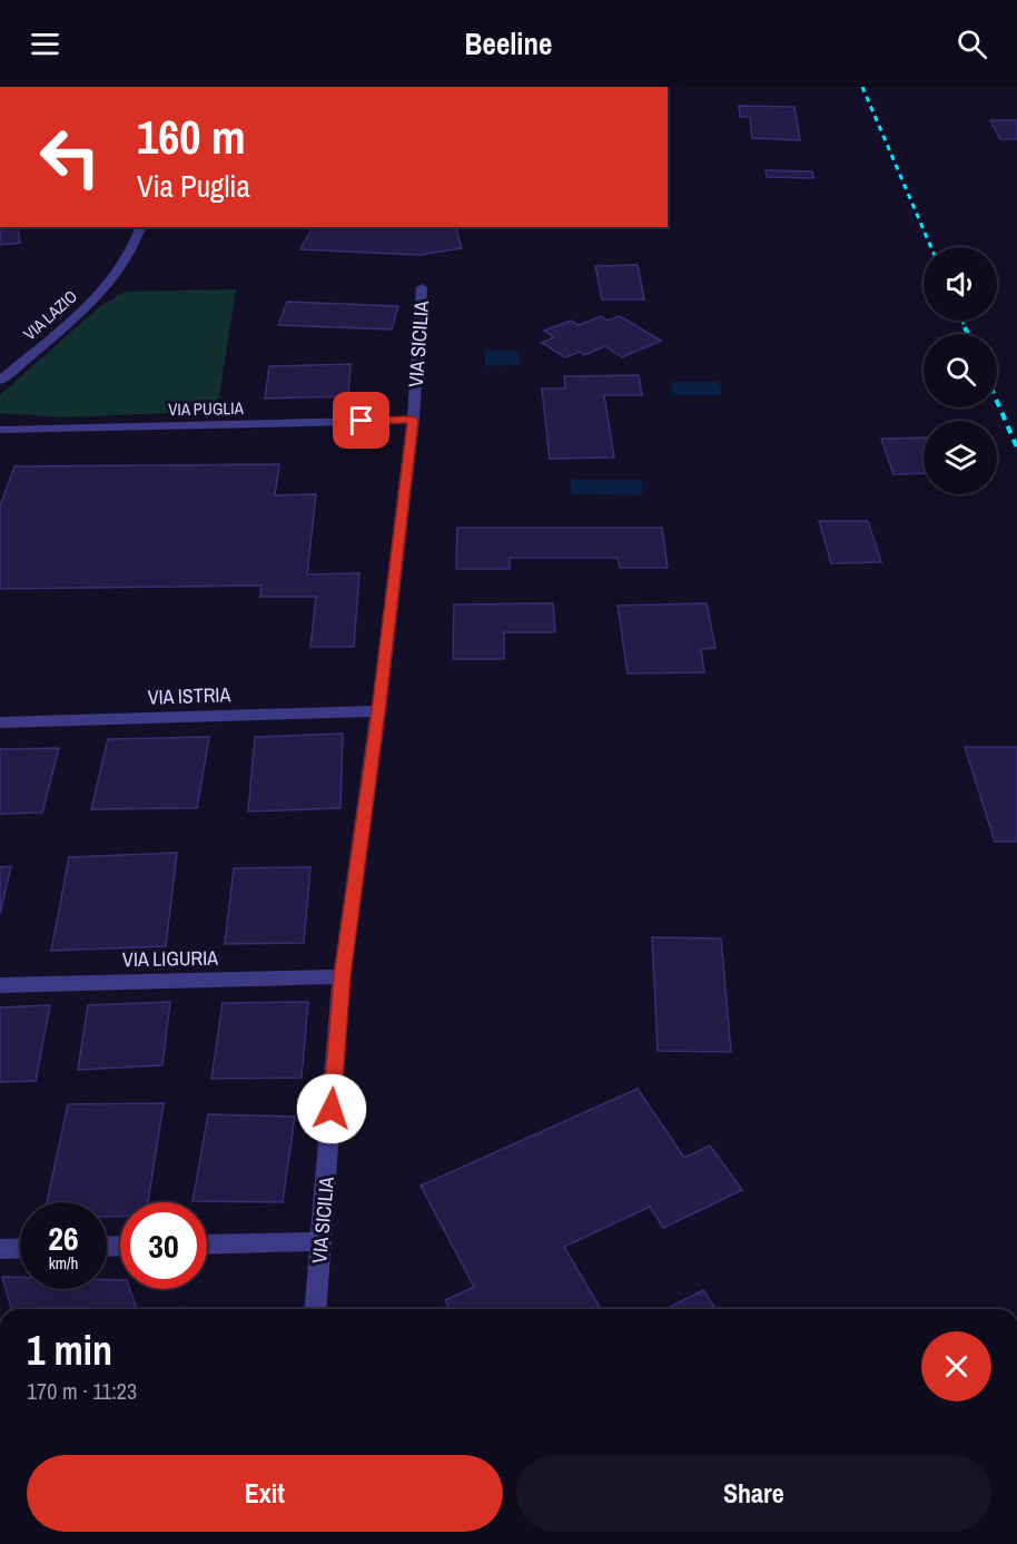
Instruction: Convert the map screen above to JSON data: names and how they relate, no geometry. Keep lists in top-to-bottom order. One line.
{"streets":{"street":["VIA LAZIO","VIA SICILIA","VIA PUGLIA","VIA ISTRIA","VIA LIGURIA"]},"crossings":[["VIA SICILIA","VIA PUGLIA"],["VIA SICILIA","VIA ISTRIA"],["VIA SICILIA","VIA LIGURIA"]],"page":{"header":"Beeline","turn":["160 m","Via Puglia"],"speed":"26 km/h","limit":"30","heading":["1 min","170 m · 11:23"],"buttons":["Exit","Share"]}}
